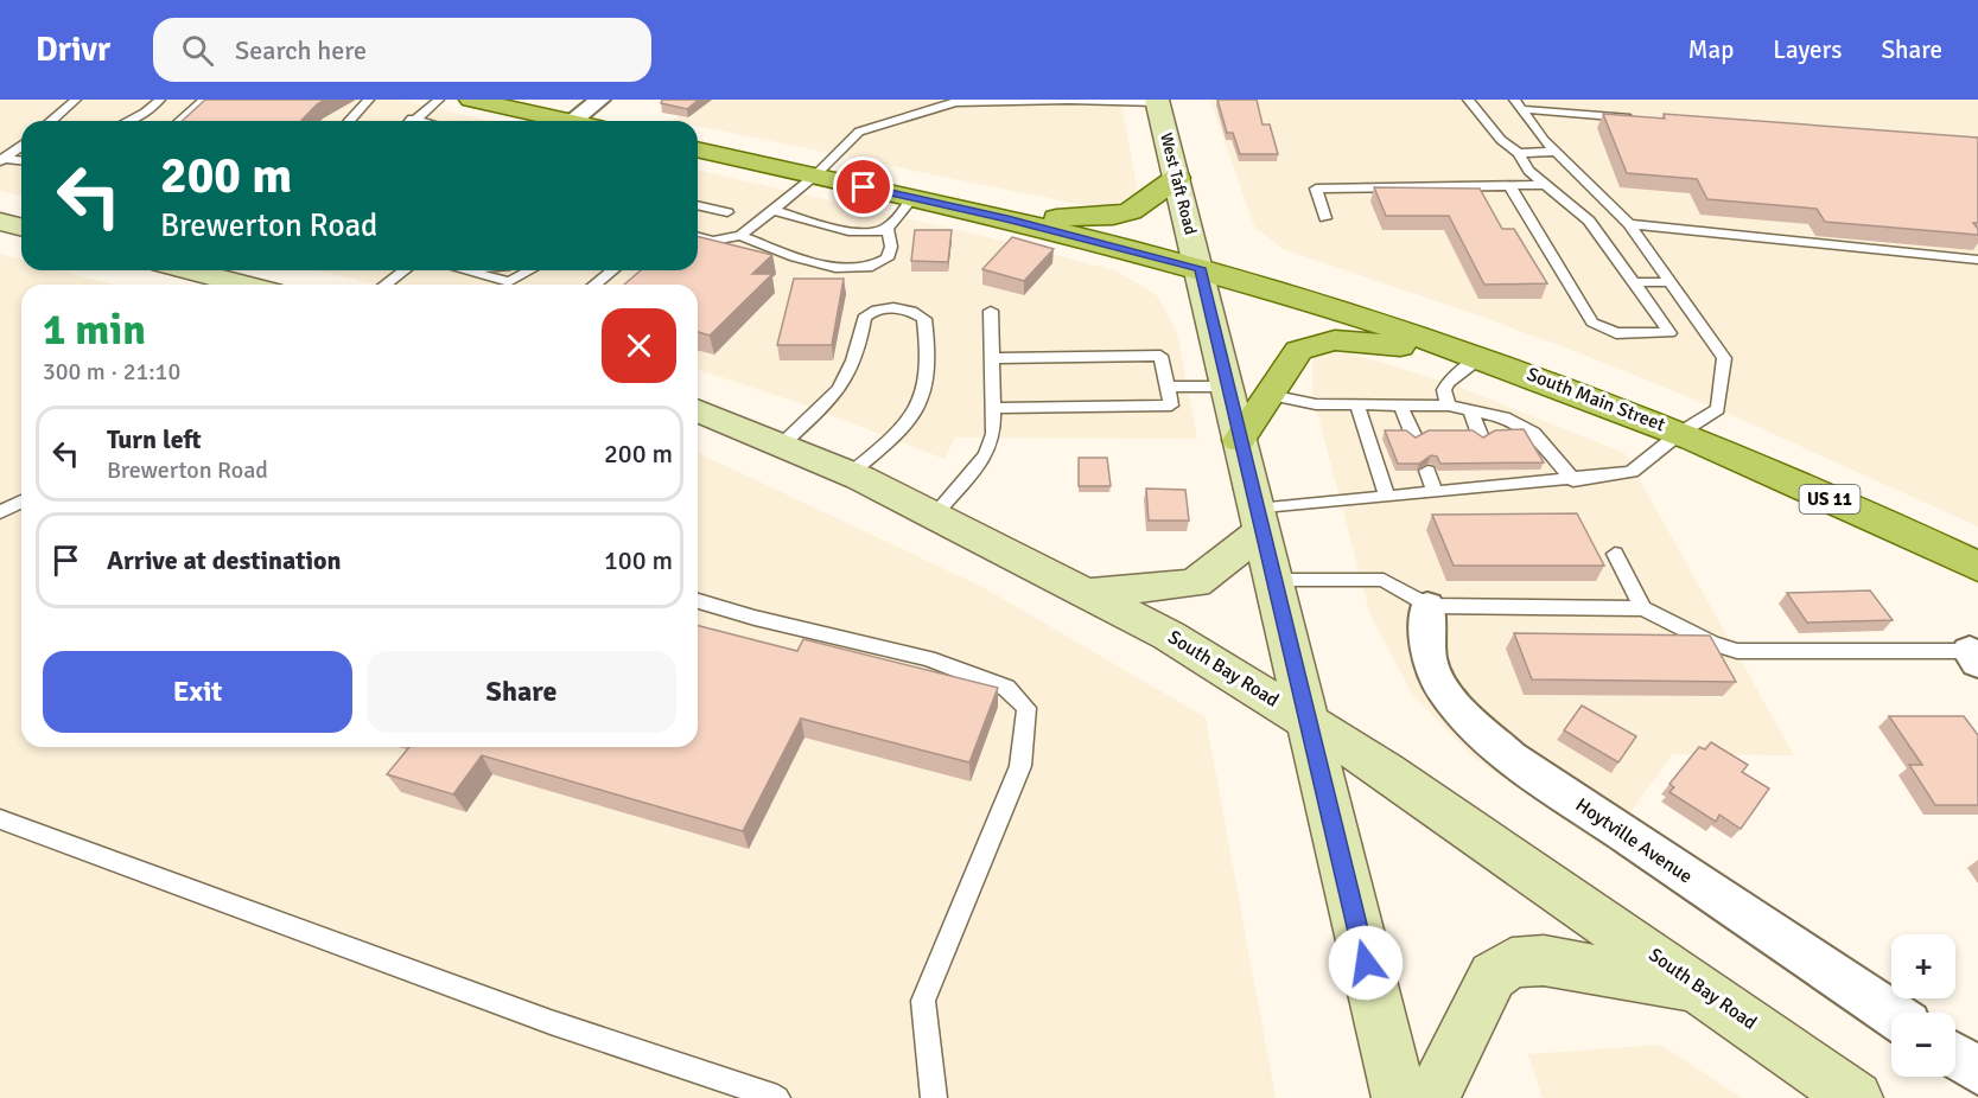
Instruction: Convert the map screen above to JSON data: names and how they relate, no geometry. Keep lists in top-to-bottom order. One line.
{"streets":{"main road":["West Taft Road","South Main Street","US 11","South Bay Road"],"street":["Hoytville Avenue"]},"crossings":[["West Taft Road","South Main Street"],["West Taft Road","US 11"],["West Taft Road","South Bay Road"],["South Main Street","US 11"]],"page":{"header":"Drivr","search":"Search here","nav":["Map","Layers","Share"],"turn":["200 m","Brewerton Road"],"heading":["1 min","300 m · 21:10"],"list":[{"name":"Turn left","note":"Brewerton Road","value":"200 m"},{"name":"Arrive at destination","value":"100 m"}],"buttons":["Exit","Share"],"map_buttons":["+","−"]}}
